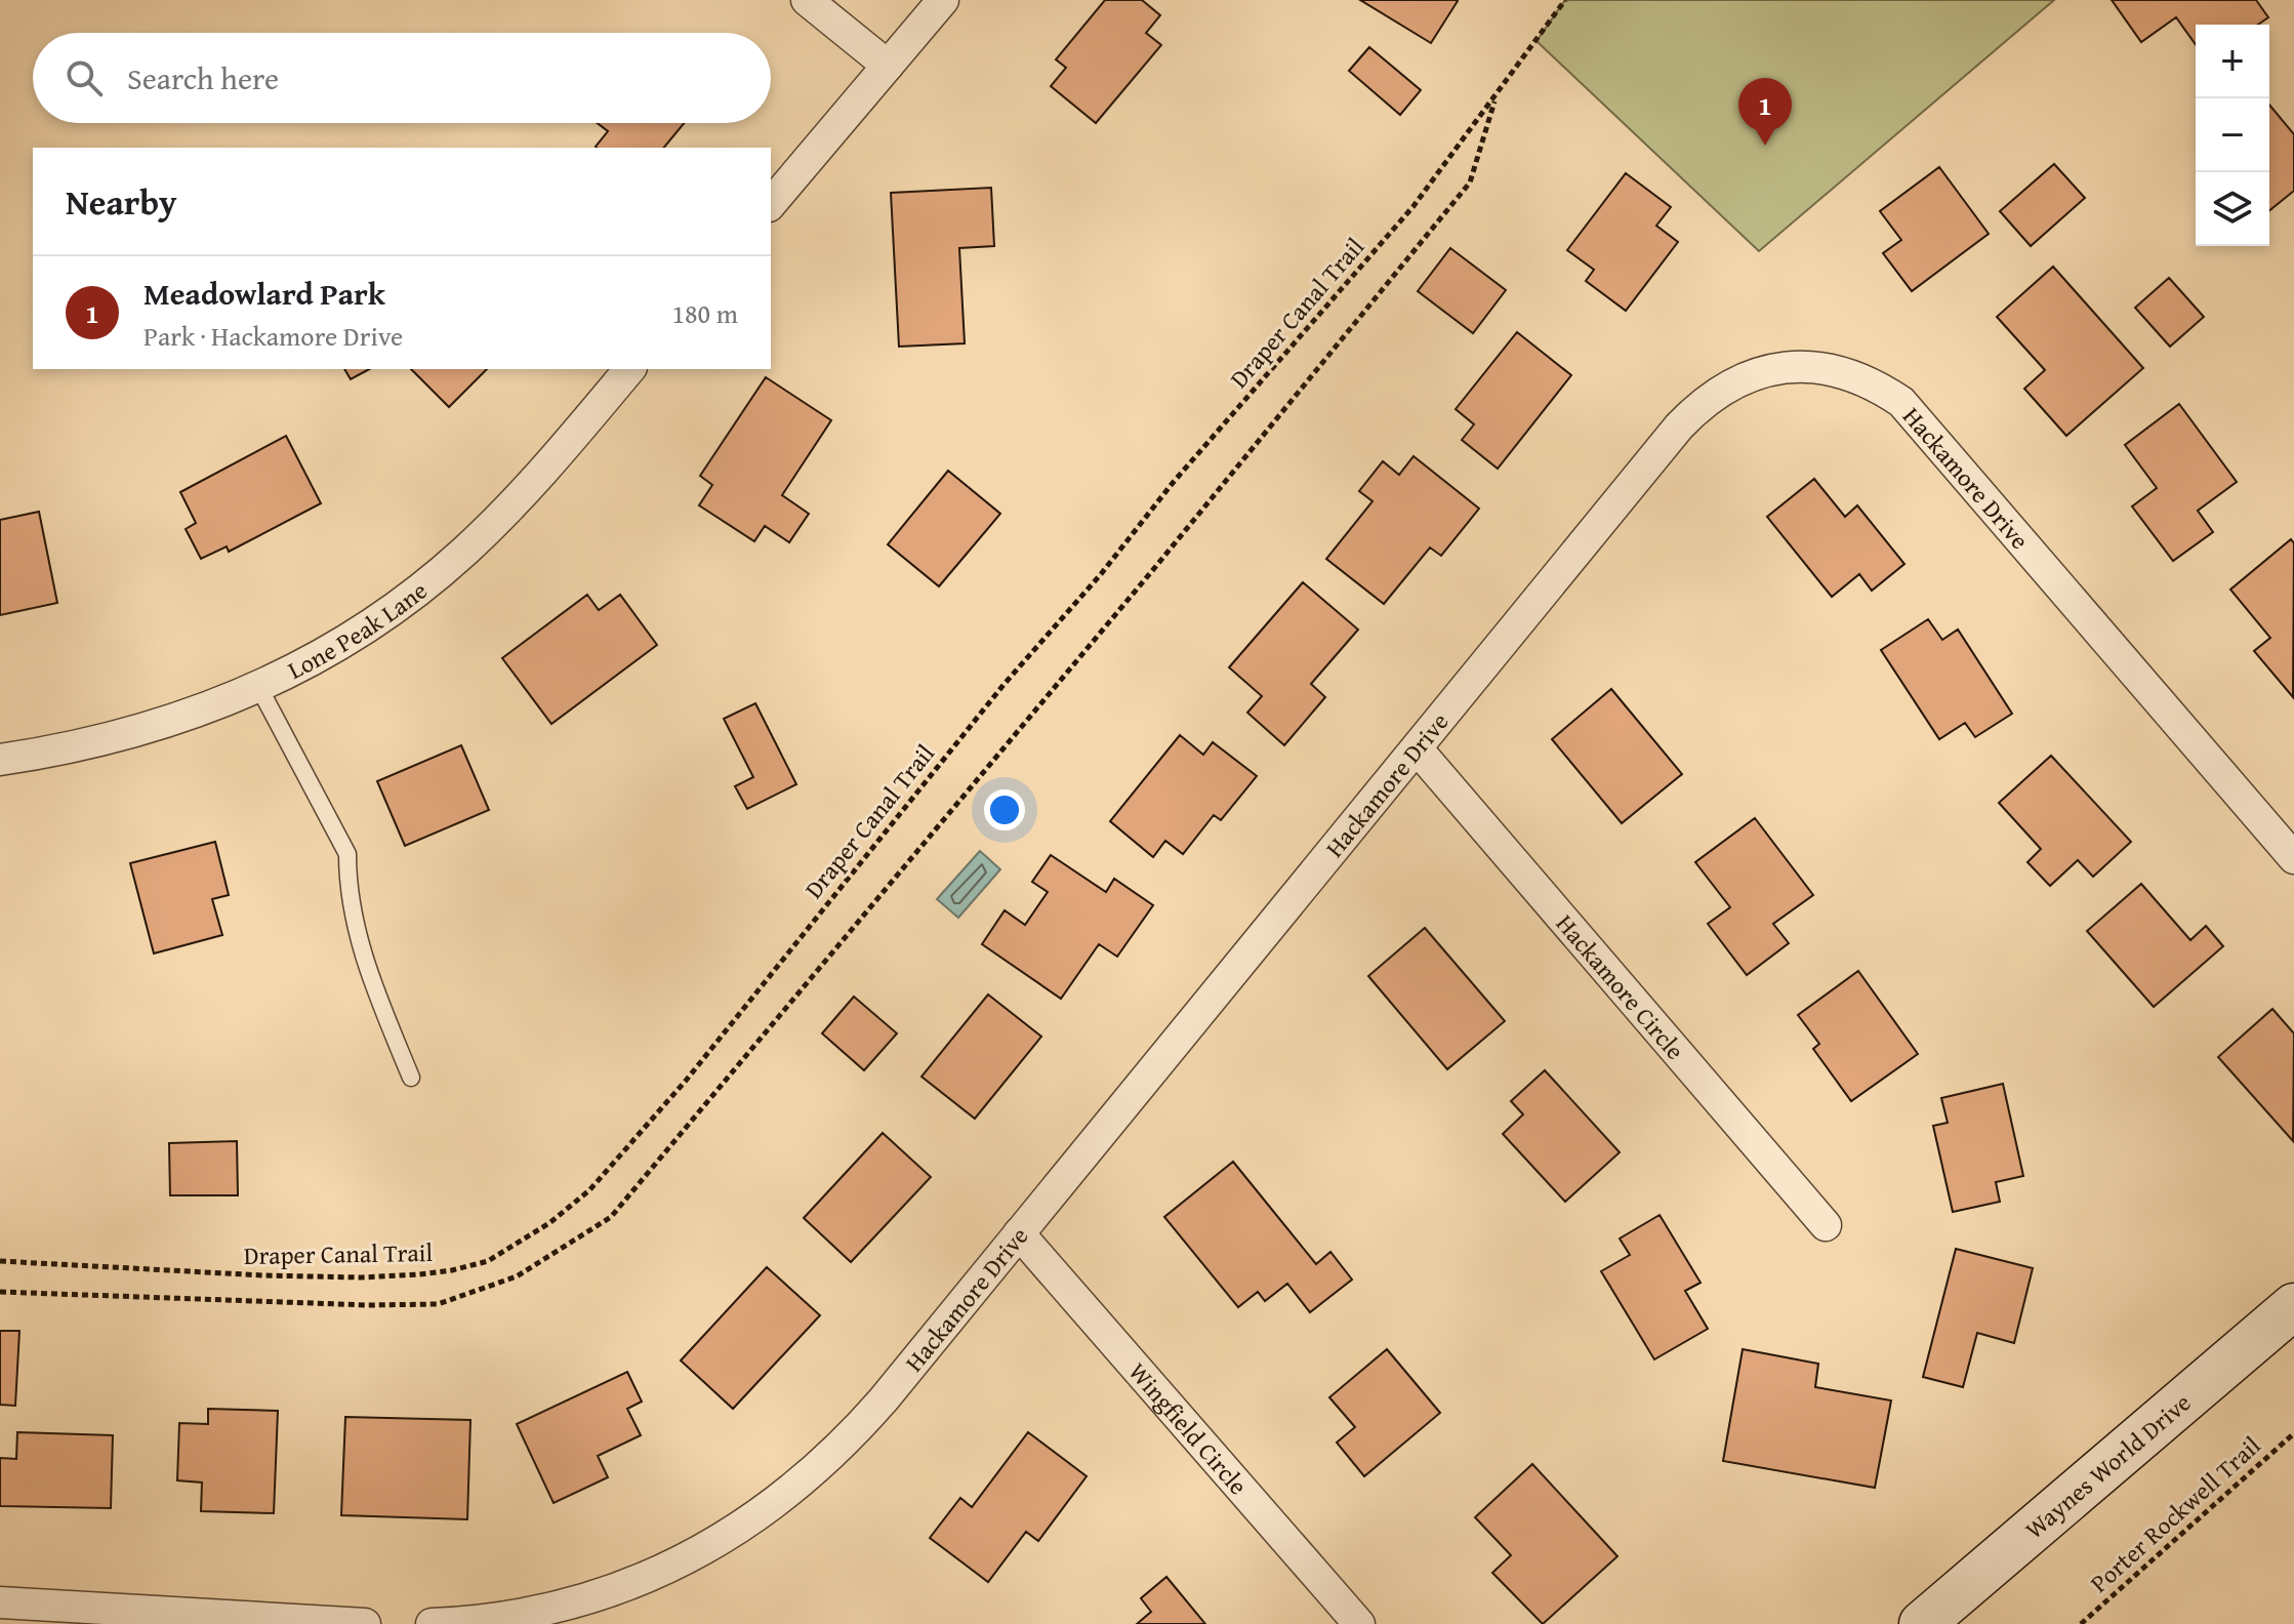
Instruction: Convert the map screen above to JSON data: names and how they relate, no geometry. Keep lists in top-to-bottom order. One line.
{"streets":{"main road":["Waynes World Drive"],"street":["Hackamore Drive","Lone Peak Lane","Hackamore Circle","Wingfield Circle"],"path":["Draper Canal Trail","Porter Rockwell Trail"]},"crossings":[["Hackamore Drive","Hackamore Circle"],["Hackamore Drive","Wingfield Circle"]],"page":{"map_buttons":["+","−"],"search":"Search here","pins":"1","heading":"Nearby","list":[{"mark":"1","name":"Meadowlard Park","note":"Park · Hackamore Drive","value":"180 m"}]}}
